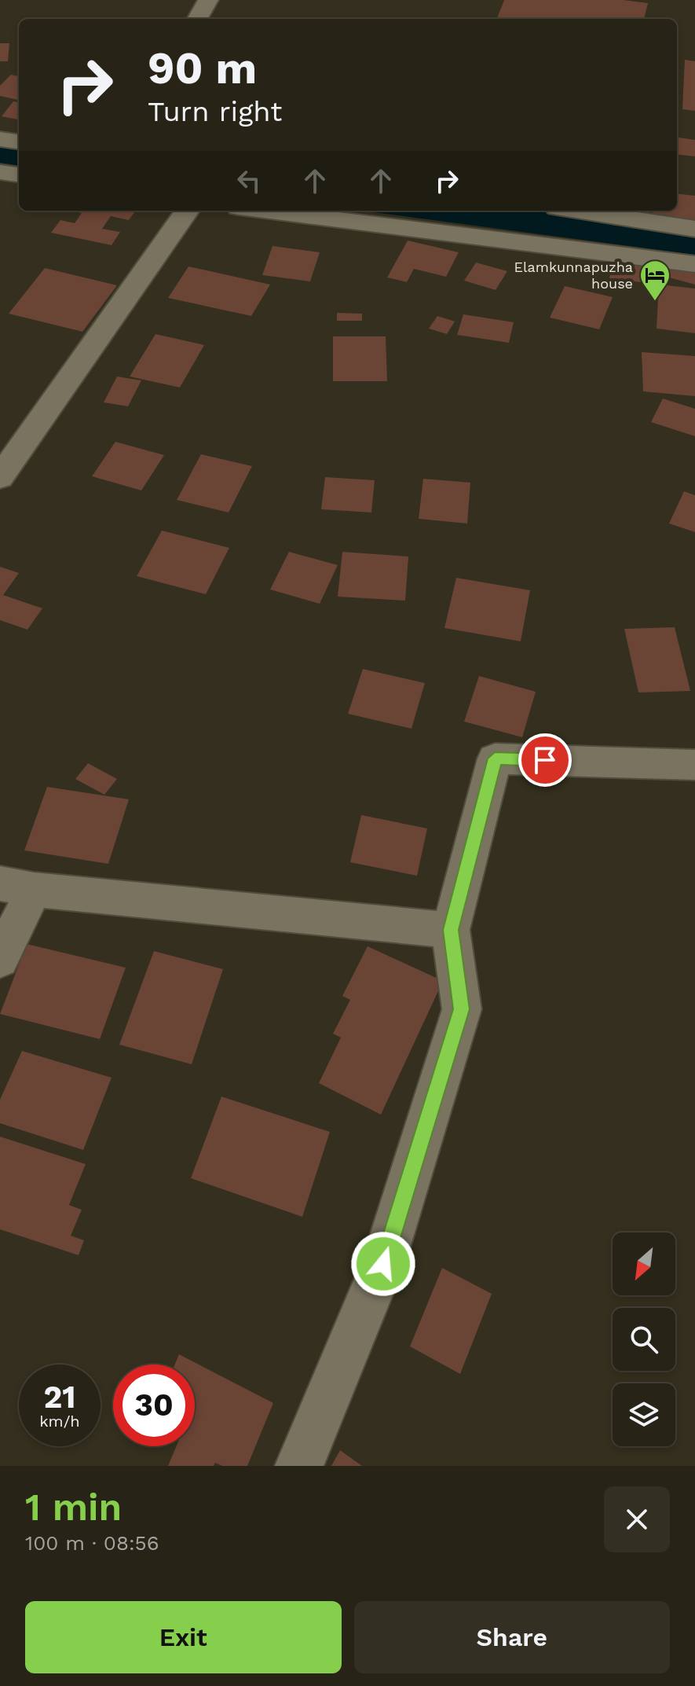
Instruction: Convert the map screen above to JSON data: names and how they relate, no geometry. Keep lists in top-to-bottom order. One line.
{"places":{"hotel":["Elamkunnapuzha house"]},"north":"bottom left","page":{"turn":["90 m","Turn right"],"speed":"21 km/h","limit":"30","heading":["1 min","100 m · 08:56"],"buttons":["Exit","Share"]}}
